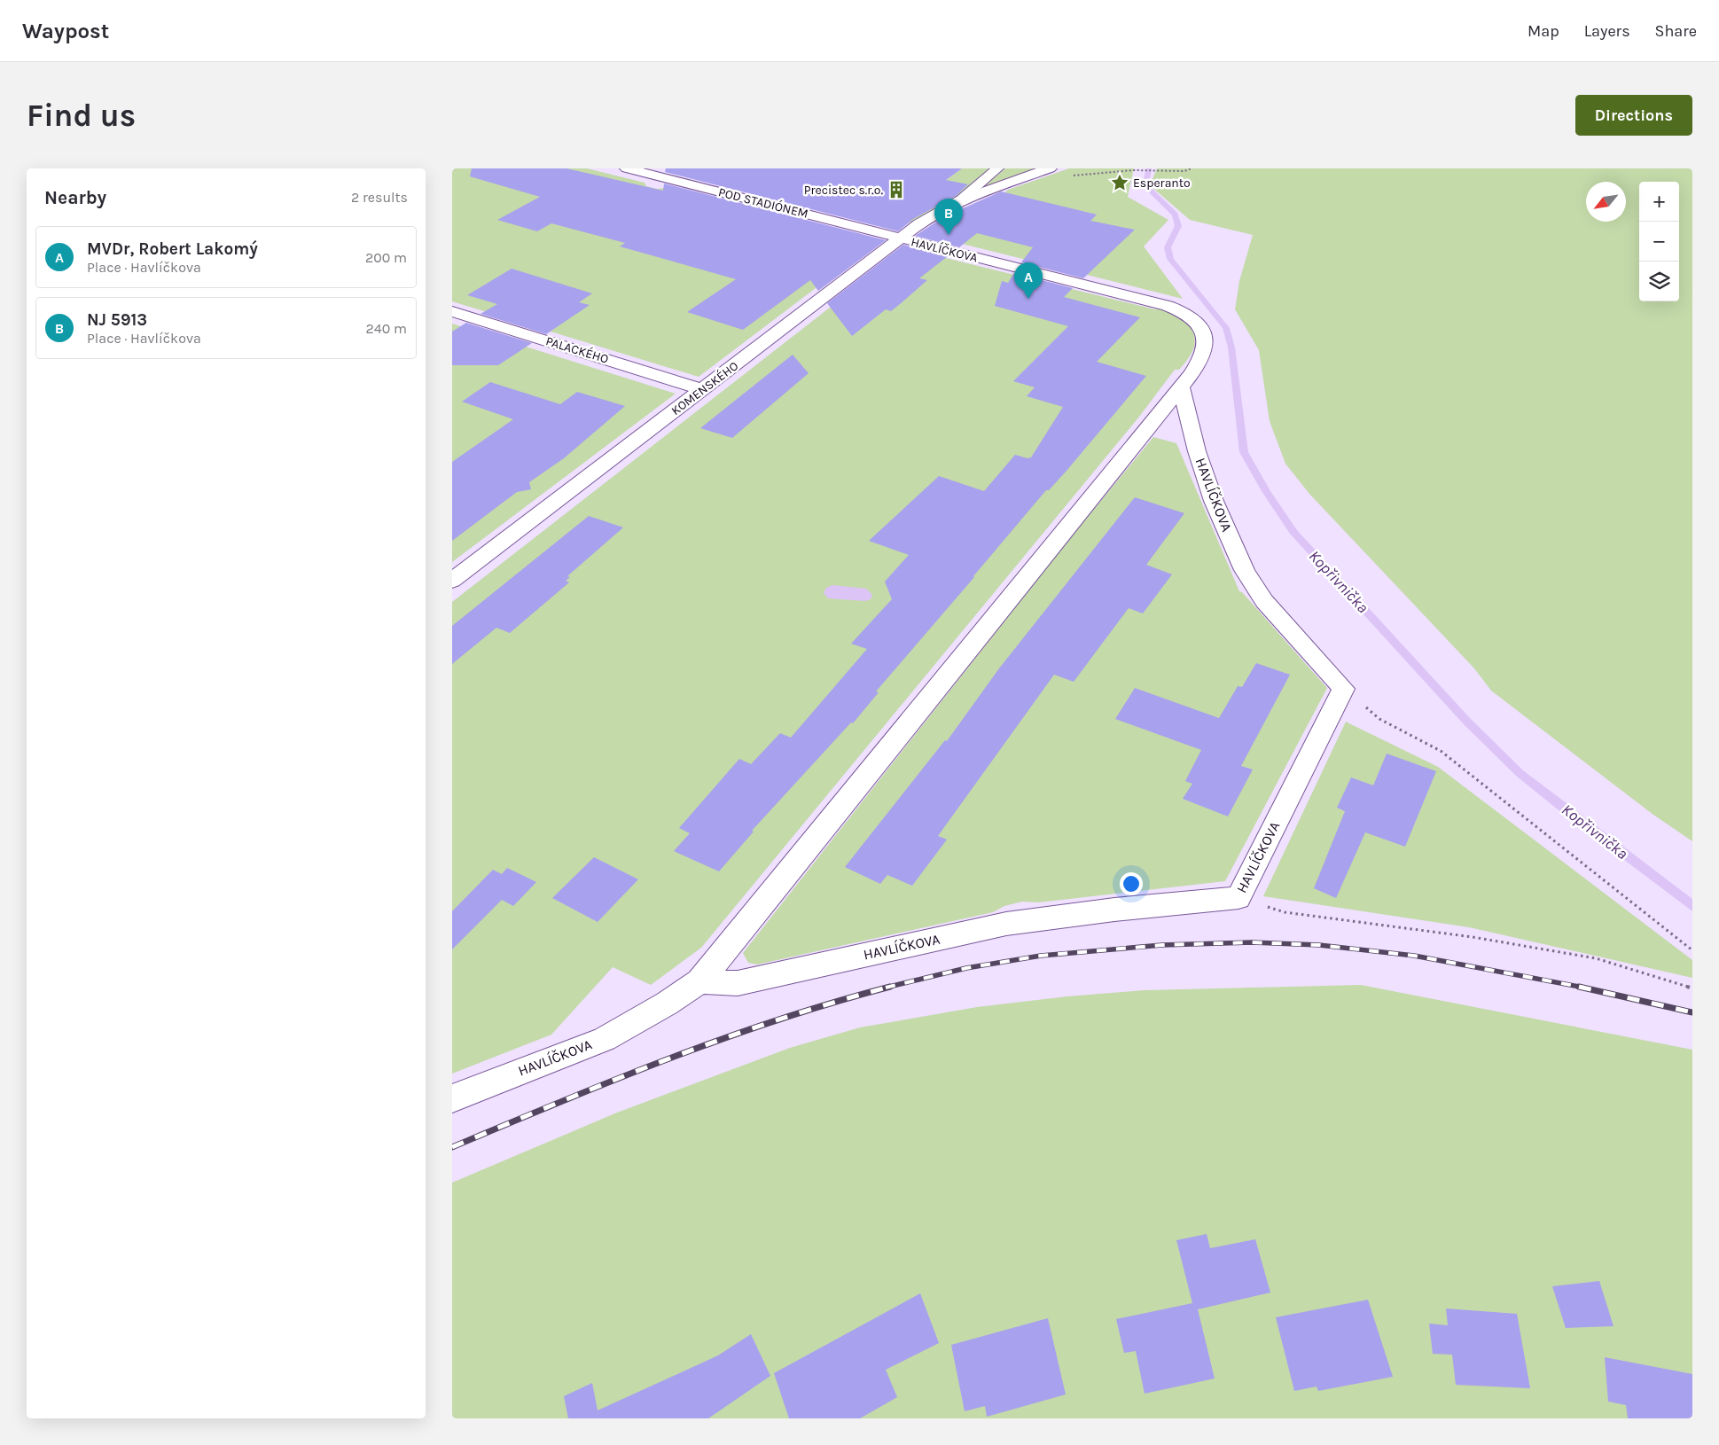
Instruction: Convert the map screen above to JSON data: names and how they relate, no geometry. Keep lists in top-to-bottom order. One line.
{"streets":{"street":["POD STADIÓNEM","HAVLÍČKOVA","PALACKÉHO","KOMENSKÉHO"]},"crossings":[["POD STADIÓNEM","HAVLÍČKOVA"],["POD STADIÓNEM","KOMENSKÉHO"],["HAVLÍČKOVA","KOMENSKÉHO"],["PALACKÉHO","KOMENSKÉHO"]],"water":["Kopřivnička"],"places":{"place":["Esperanto"],"building":["Precistec s.r.o."]},"north":"bottom left","page":{"header":"Waypost","nav":["Map","Layers","Share"],"buttons":"Directions","title":"Find us","heading":["Nearby","2 results"],"map_buttons":["+","−"],"pins":["B","A"],"list":[{"mark":"A","name":"MVDr, Robert Lakomý","note":"Place · Havlíčkova","value":"200 m"},{"mark":"B","name":"NJ 5913","note":"Place · Havlíčkova","value":"240 m"}]}}
